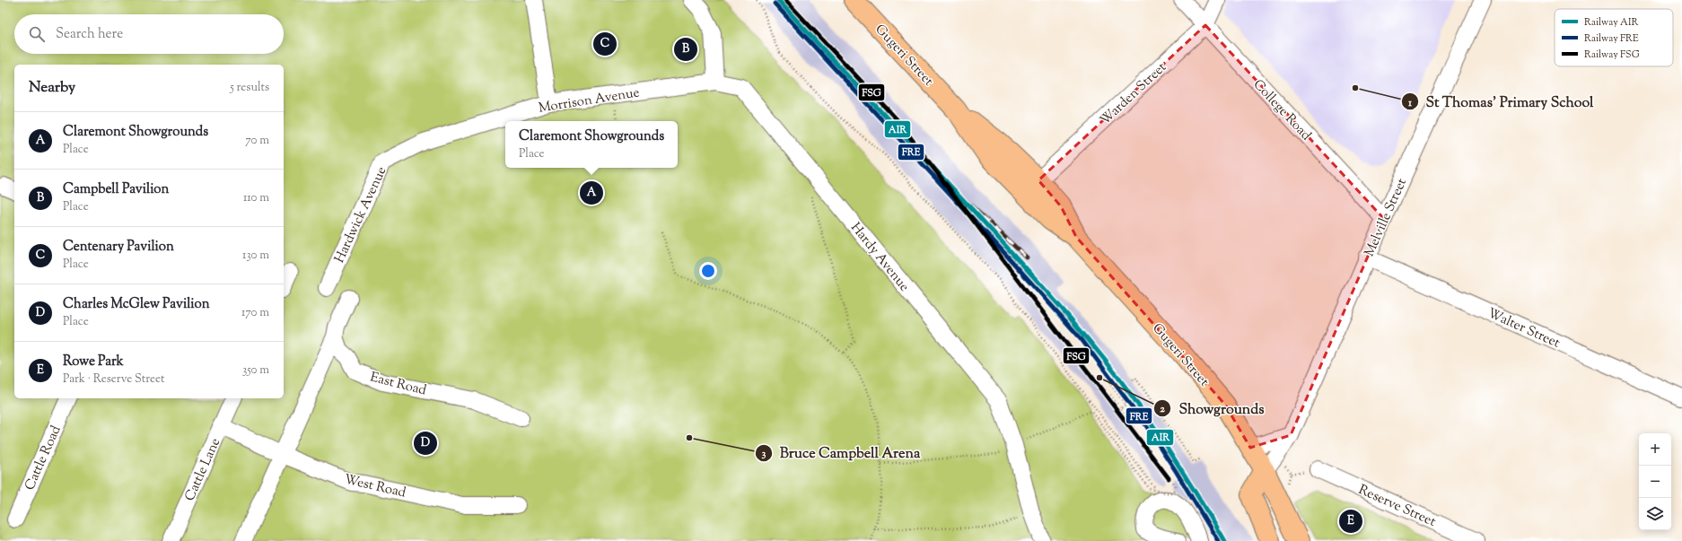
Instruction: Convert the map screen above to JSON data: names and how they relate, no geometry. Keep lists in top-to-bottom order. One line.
{"streets":{"main road":["Gugeri Street"],"street":["Warden Street","Morrison Avenue","College Road","Hardwick Avenue","Melville Street","Hardy Avenue","Walter Street","East Road","Cattle Road","Cattle Lane","West Road","Reserve Street"]},"crossings":[["Gugeri Street","Warden Street"],["Gugeri Street","Melville Street"],["Warden Street","College Road"],["Morrison Avenue","Hardwick Avenue"],["Morrison Avenue","Hardy Avenue"],["College Road","Melville Street"],["Melville Street","Walter Street"],["Cattle Lane","West Road"]],"places":["St Thomas' Primary School","Showgrounds","Bruce Campbell Arena"],"lines":["rail line AIR","rail line FSG","rail line FRE"],"legend":["Railway AIR","Railway FRE","Railway FSG"],"page":{"search":"Search here","pins":["C","B","A","D","E"],"heading":["Nearby","5 results"],"list":[{"mark":"A","name":"Claremont Showgrounds","note":"Place","value":"70 m"},{"mark":"B","name":"Campbell Pavilion","note":"Place","value":"110 m"},{"mark":"C","name":"Centenary Pavilion","note":"Place","value":"130 m"},{"mark":"D","name":"Charles McGlew Pavilion","note":"Place","value":"170 m"},{"mark":"E","name":"Rowe Park","note":"Park · Reserve Street","value":"350 m"}],"popup":["Claremont Showgrounds","Place"],"map_buttons":["+","−"]}}
